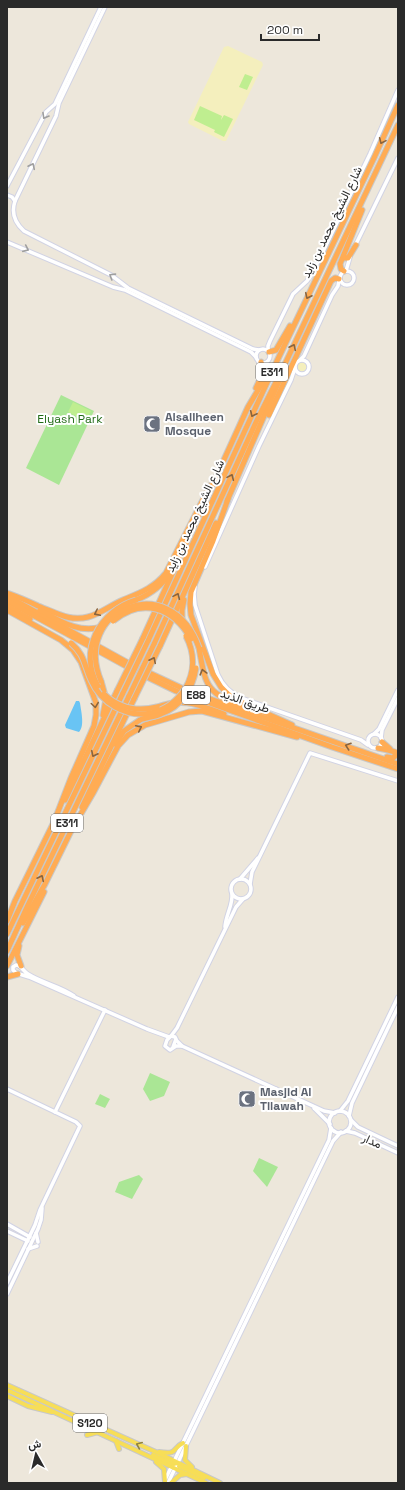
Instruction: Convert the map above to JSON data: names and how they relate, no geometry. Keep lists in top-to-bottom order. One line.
{"streets":{"highway":["شارع الشيخ محمد بن زايد","E311","E88","طريق الذيد"],"main road":["S120"],"street":["مدار"]},"parks":["Elyash Park"],"places":{"mosque":["Alsaliheen Mosque","Masjid Al Tilawah"]},"scale_bar":"200 m","north":"top"}
